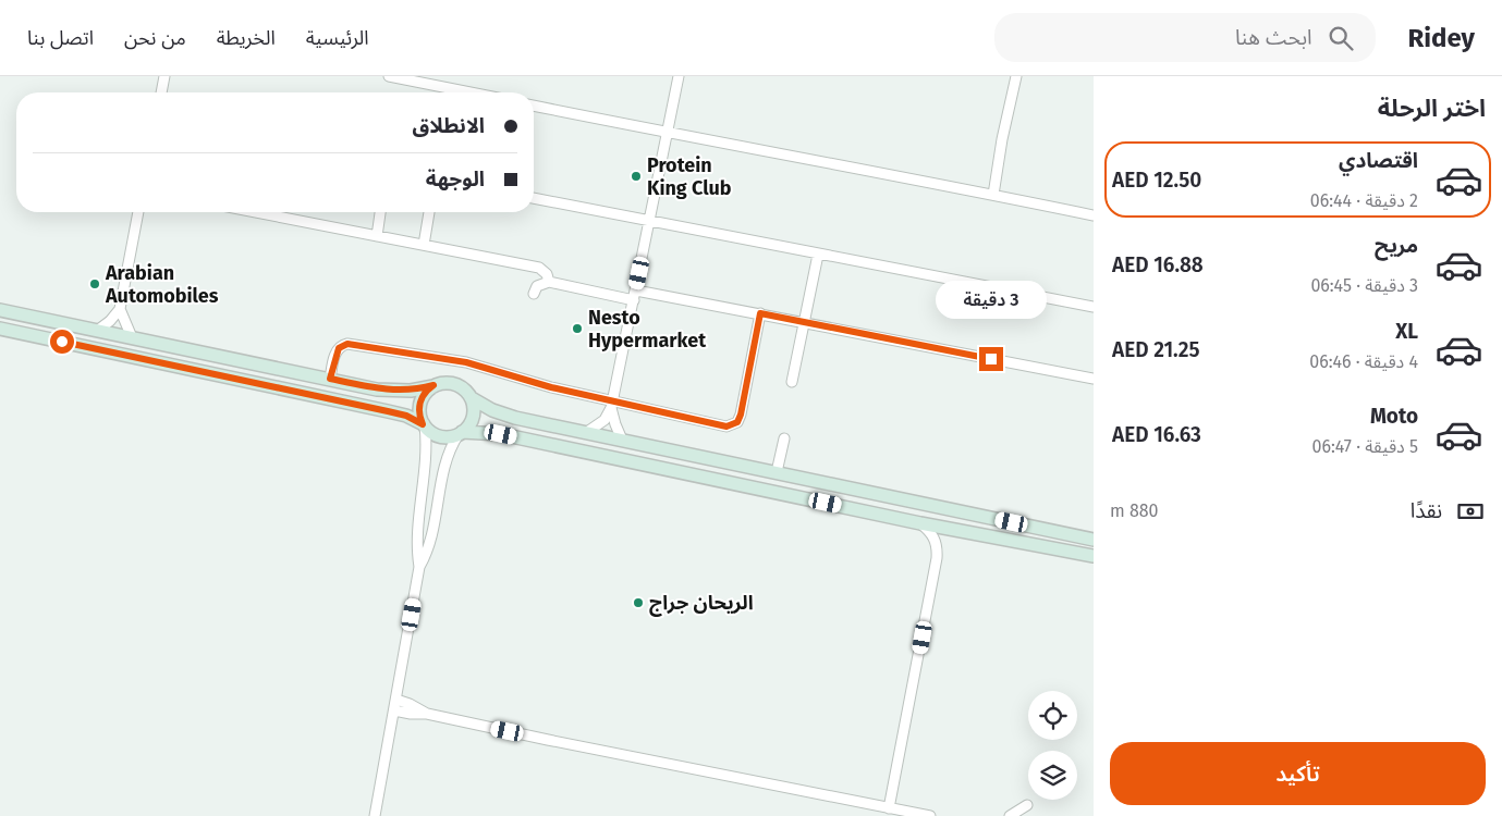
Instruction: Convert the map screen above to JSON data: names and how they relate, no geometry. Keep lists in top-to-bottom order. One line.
{"places":["Protein King Club","Arabian Automobiles","Nesto Hypermarket","الريحان جراج"],"page":{"header":"Ridey","search":"ابحث هنا","nav":["الرئيسية","الخريطة","من نحن","اتصل بنا"],"heading":"اختر الرحلة","banner":["الانطلاق","الوجهة"],"list":[{"name":"اقتصادي","note":"2 دقيقة · 06:44","value":"AED 12.50"},{"name":"مريح","note":"3 دقيقة · 06:45","value":"AED 16.88"},{"name":"XL","note":"4 دقيقة · 06:46","value":"AED 21.25"},{"name":"Moto","note":"5 دقيقة · 06:47","value":"AED 16.63"}],"bubble":"3 دقيقة","pay":["نقدًا","880 m"],"buttons":"تأكيد"}}
